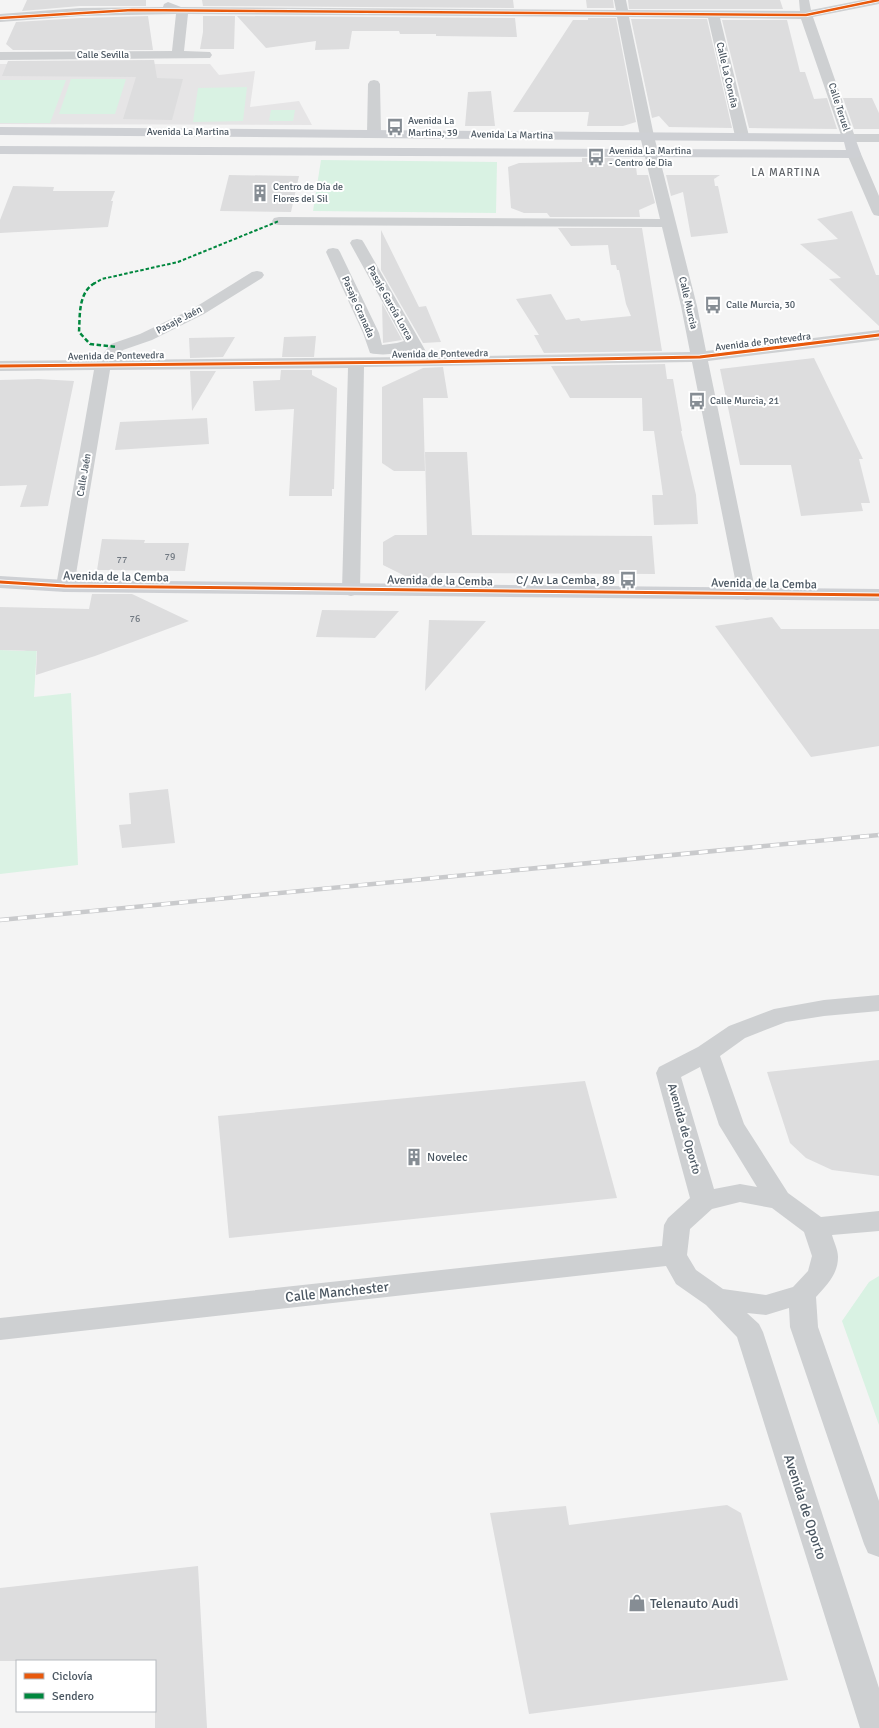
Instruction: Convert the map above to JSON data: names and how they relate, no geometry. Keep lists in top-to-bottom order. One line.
{"streets":{"street":["Calle Sevilla","Calle La Coruña","Calle Teruel","Avenida La Martina","Pasaje García Lorca","Calle Murcia","Pasaje Granada","Pasaje Jaén","Avenida de Pontevedra","Calle Jaén","Avenida de la Cemba","Avenida de Oporto","Calle Manchester"]},"crossings":[["Calle La Coruña","Avenida La Martina"],["Calle Teruel","Avenida La Martina"],["Avenida La Martina","Calle Murcia"],["Pasaje García Lorca","Pasaje Granada"],["Pasaje García Lorca","Avenida de Pontevedra"],["Calle Murcia","Avenida de Pontevedra"],["Calle Murcia","Avenida de la Cemba"],["Pasaje Jaén","Avenida de Pontevedra"],["Pasaje Jaén","Calle Jaén"],["Avenida de Pontevedra","Calle Jaén"],["Calle Jaén","Avenida de la Cemba"],["Avenida de Oporto","Calle Manchester"]],"districts":["LA MARTINA"],"places":{"bus stop":["Avenida La Martina, 39","Avenida La Martina - Centro de Dia","Calle Murcia, 30","Calle Murcia, 21","C/ Av La Cemba, 89"],"building":["Centro de Día de Flores del Sil","Novelec"],"shop":["Telenauto Audi"]},"house_numbers":["79","77","76"],"legend":["Ciclovía","Sendero"]}
